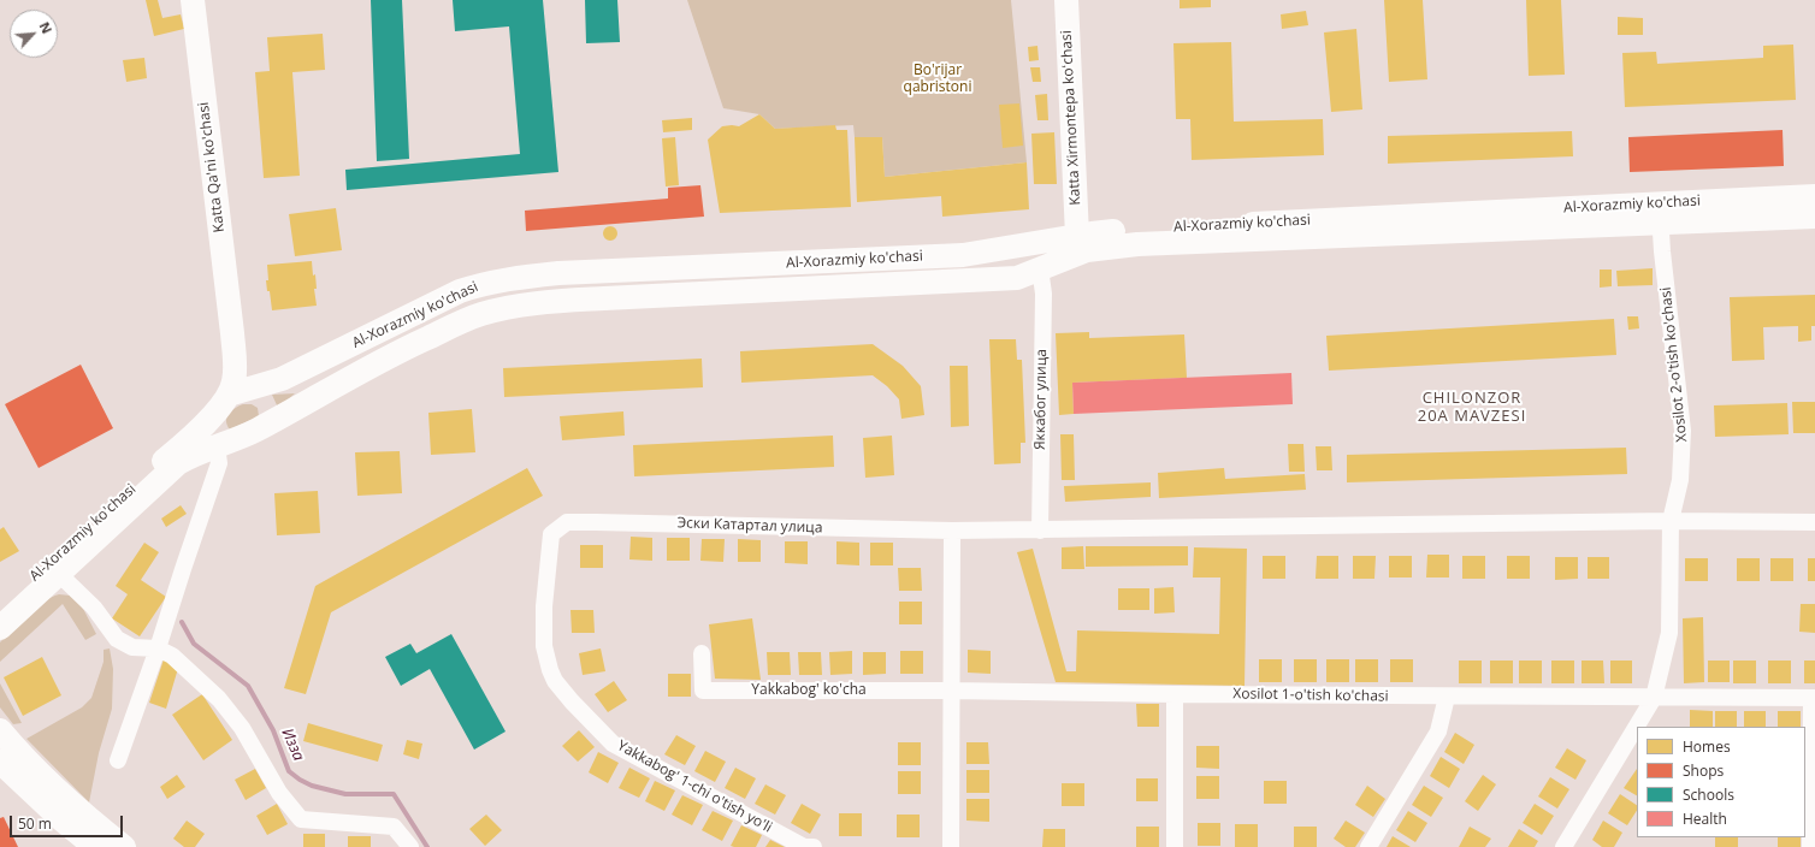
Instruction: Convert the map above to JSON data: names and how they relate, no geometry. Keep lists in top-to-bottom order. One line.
{"streets":{"main road":["Katta Xirmontepa koʻchasi","Katta Qa'ni ko'chasi","Al-Xorazmiy ko'chasi"],"street":["Xosilot 2-o'tish ko'chasi","Яккабог улица","Эски Катартал улица","Yakkabog' ko'cha","Xosilot 1-o'tish ko'chasi","Yakkabog' 1-chi o'tish yo'li"]},"crossings":[["Katta Xirmontepa koʻchasi","Al-Xorazmiy ko'chasi"],["Al-Xorazmiy ko'chasi","Xosilot 2-o'tish ko'chasi"],["Al-Xorazmiy ko'chasi","Яккабог улица"],["Xosilot 2-o'tish ko'chasi","Эски Катартал улица"],["Xosilot 2-o'tish ko'chasi","Xosilot 1-o'tish ko'chasi"],["Яккабог улица","Эски Катартал улица"],["Эски Катартал улица","Yakkabog' 1-chi o'tish yo'li"],["Yakkabog' ko'cha","Xosilot 1-o'tish ko'chasi"]],"districts":["CHILONZOR 20A MAVZESI"],"water":["Изза"],"parks":["Bo'rijar qabristoni"],"legend":["Homes","Shops","Schools","Health"],"scale_bar":"50 m","north":"top right"}
